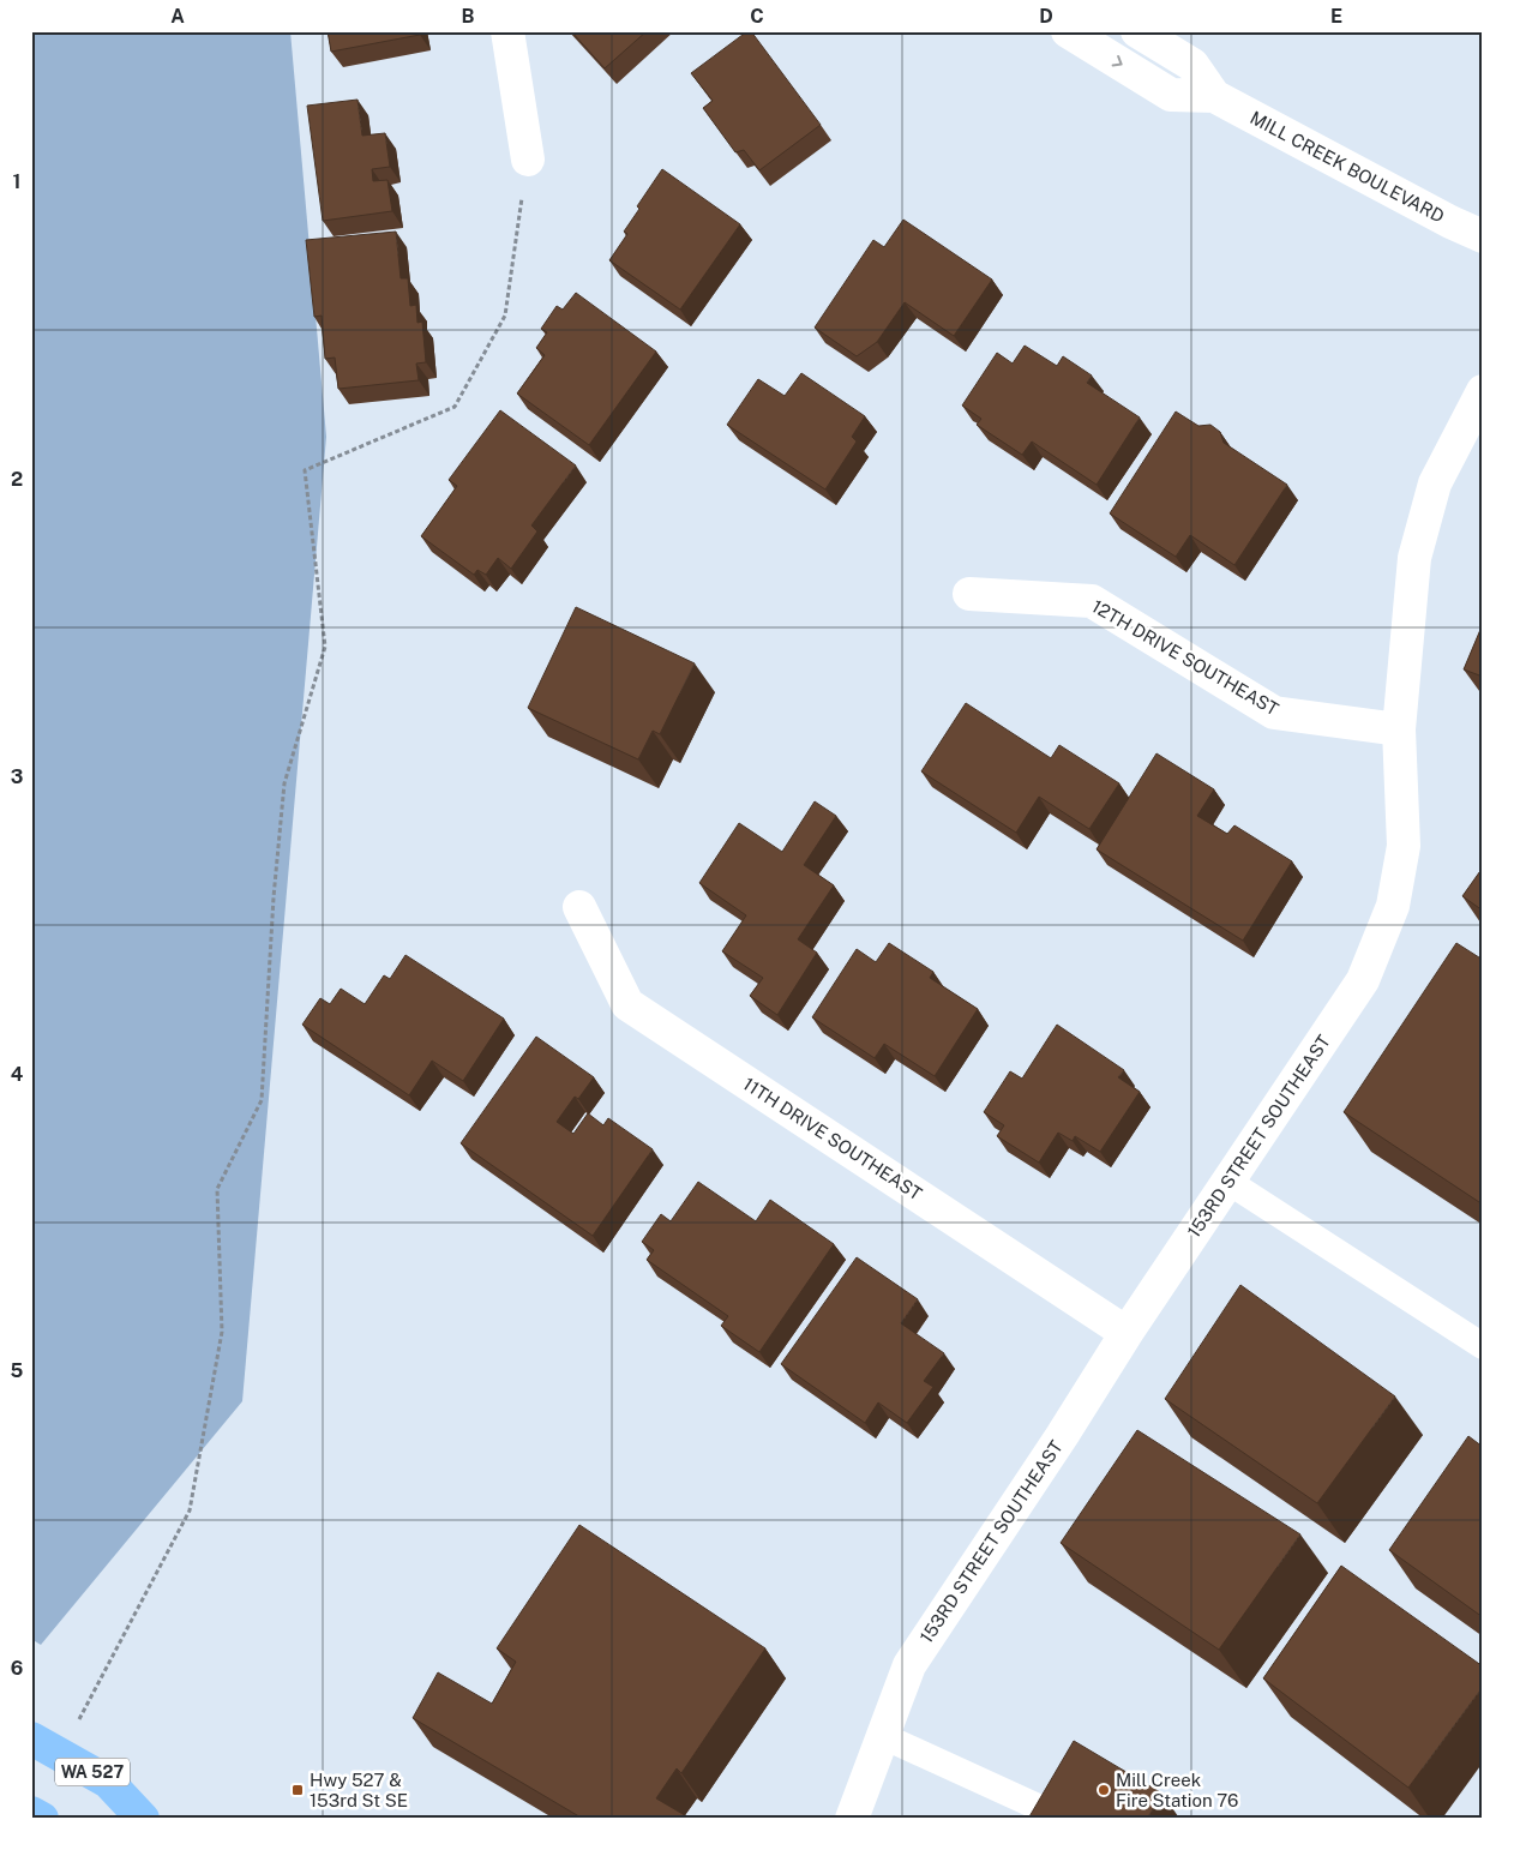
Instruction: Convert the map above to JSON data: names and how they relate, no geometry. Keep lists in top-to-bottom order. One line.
{"streets":{"main road":["WA 527"],"street":["MILL CREEK BOULEVARD","12TH DRIVE SOUTHEAST","153RD STREET SOUTHEAST","11TH DRIVE SOUTHEAST"]},"crossings":[["12TH DRIVE SOUTHEAST","153RD STREET SOUTHEAST"],["153RD STREET SOUTHEAST","11TH DRIVE SOUTHEAST"]],"places":{"transit":["Hwy 527 & 153rd St SE"],"other":["Mill Creek Fire Station 76"]},"grid":{"columns":["A","B","C","D","E"],"rows":["1","2","3","4","5","6"]}}
